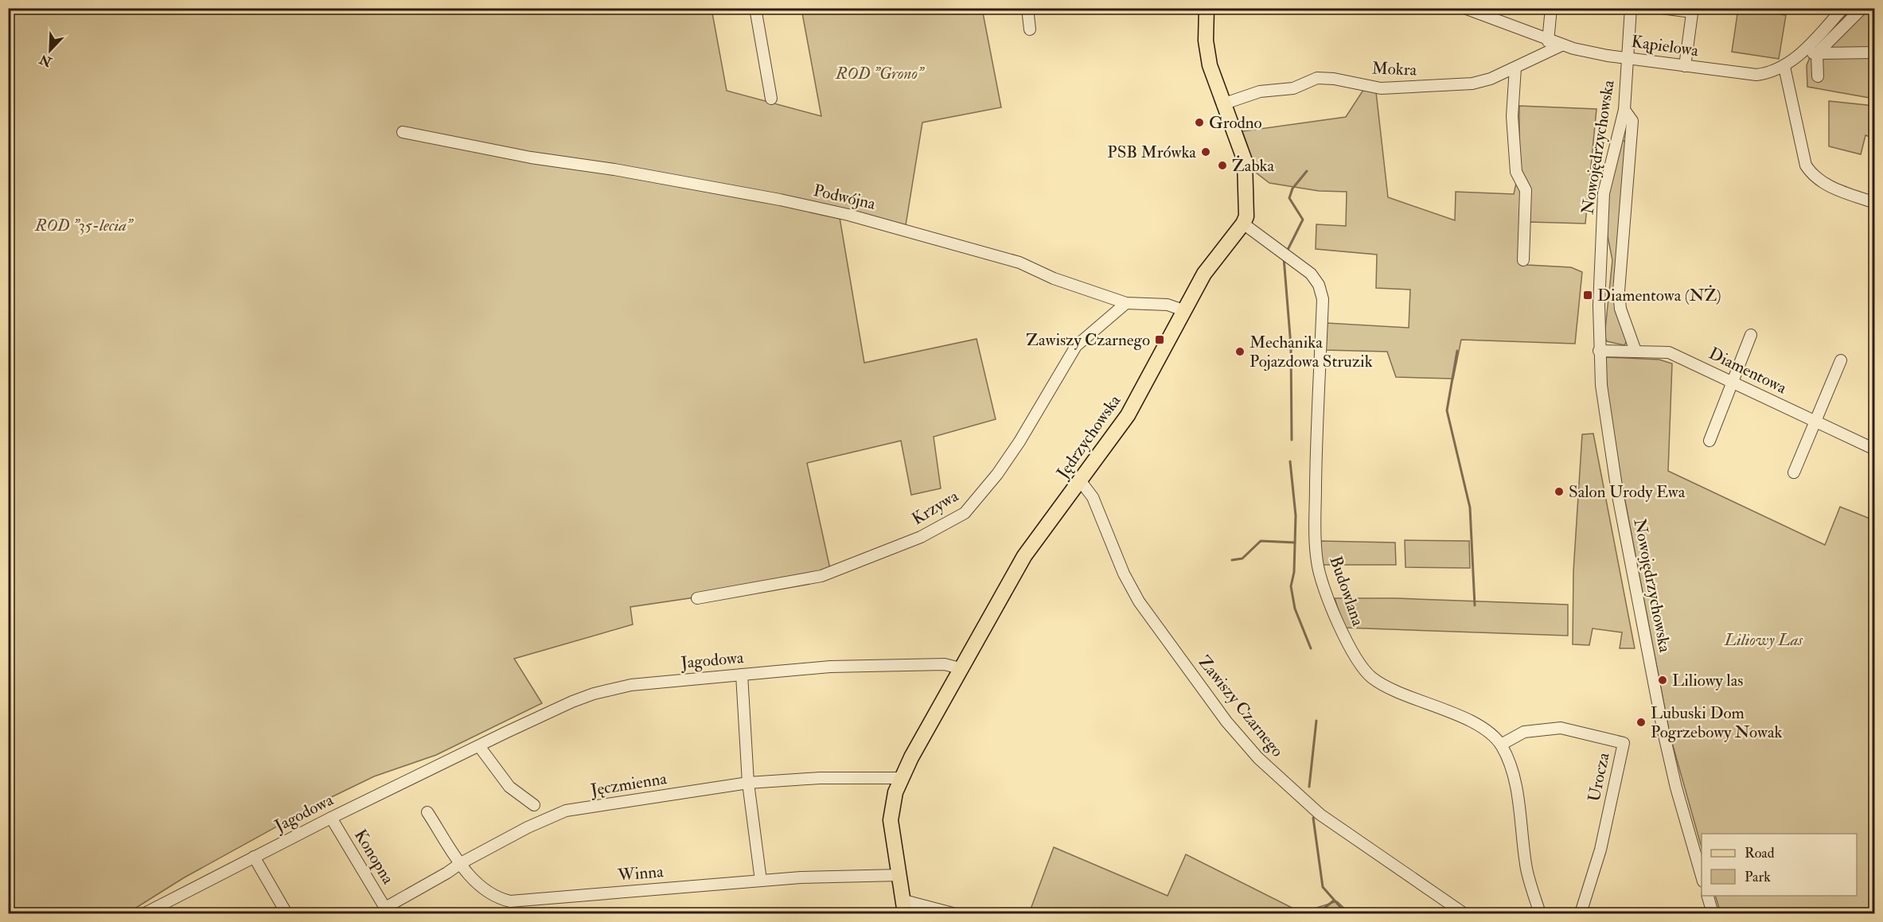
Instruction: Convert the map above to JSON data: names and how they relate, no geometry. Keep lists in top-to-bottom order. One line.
{"streets":{"main road":["Jędrzychowska"],"street":["Kąpielowa","Mokra","Nowojędrzychowska","Podwójna","Diamentowa","Krzywa","Budowlana","Jagodowa","Zawiszy Czarnego","Urocza","Jęczmienna","Konopna","Winna"]},"crossings":[["Kąpielowa","Mokra"],["Kąpielowa","Nowojędrzychowska"],["Mokra","Jędrzychowska"],["Nowojędrzychowska","Diamentowa"],["Podwójna","Jędrzychowska"],["Podwójna","Krzywa"],["Jędrzychowska","Budowlana"],["Jędrzychowska","Jagodowa"],["Jędrzychowska","Zawiszy Czarnego"],["Jędrzychowska","Jęczmienna"],["Jędrzychowska","Winna"],["Budowlana","Urocza"],["Jagodowa","Konopna"],["Jęczmienna","Konopna"],["Jęczmienna","Winna"]],"parks":["ROD \"Grono\"","ROD \"35-lecia\"","Liliowy Las"],"places":{"other":["Grodno","PSB Mrówka","Żabka","Mechanika Pojazdowa Struzik","Salon Urody Ewa","Liliowy las","Lubuski Dom Pogrzebowy Nowak"],"transit":["Diamentowa (NŻ)","Zawiszy Czarnego"]},"legend":["Road","Park"],"north":"bottom left"}
